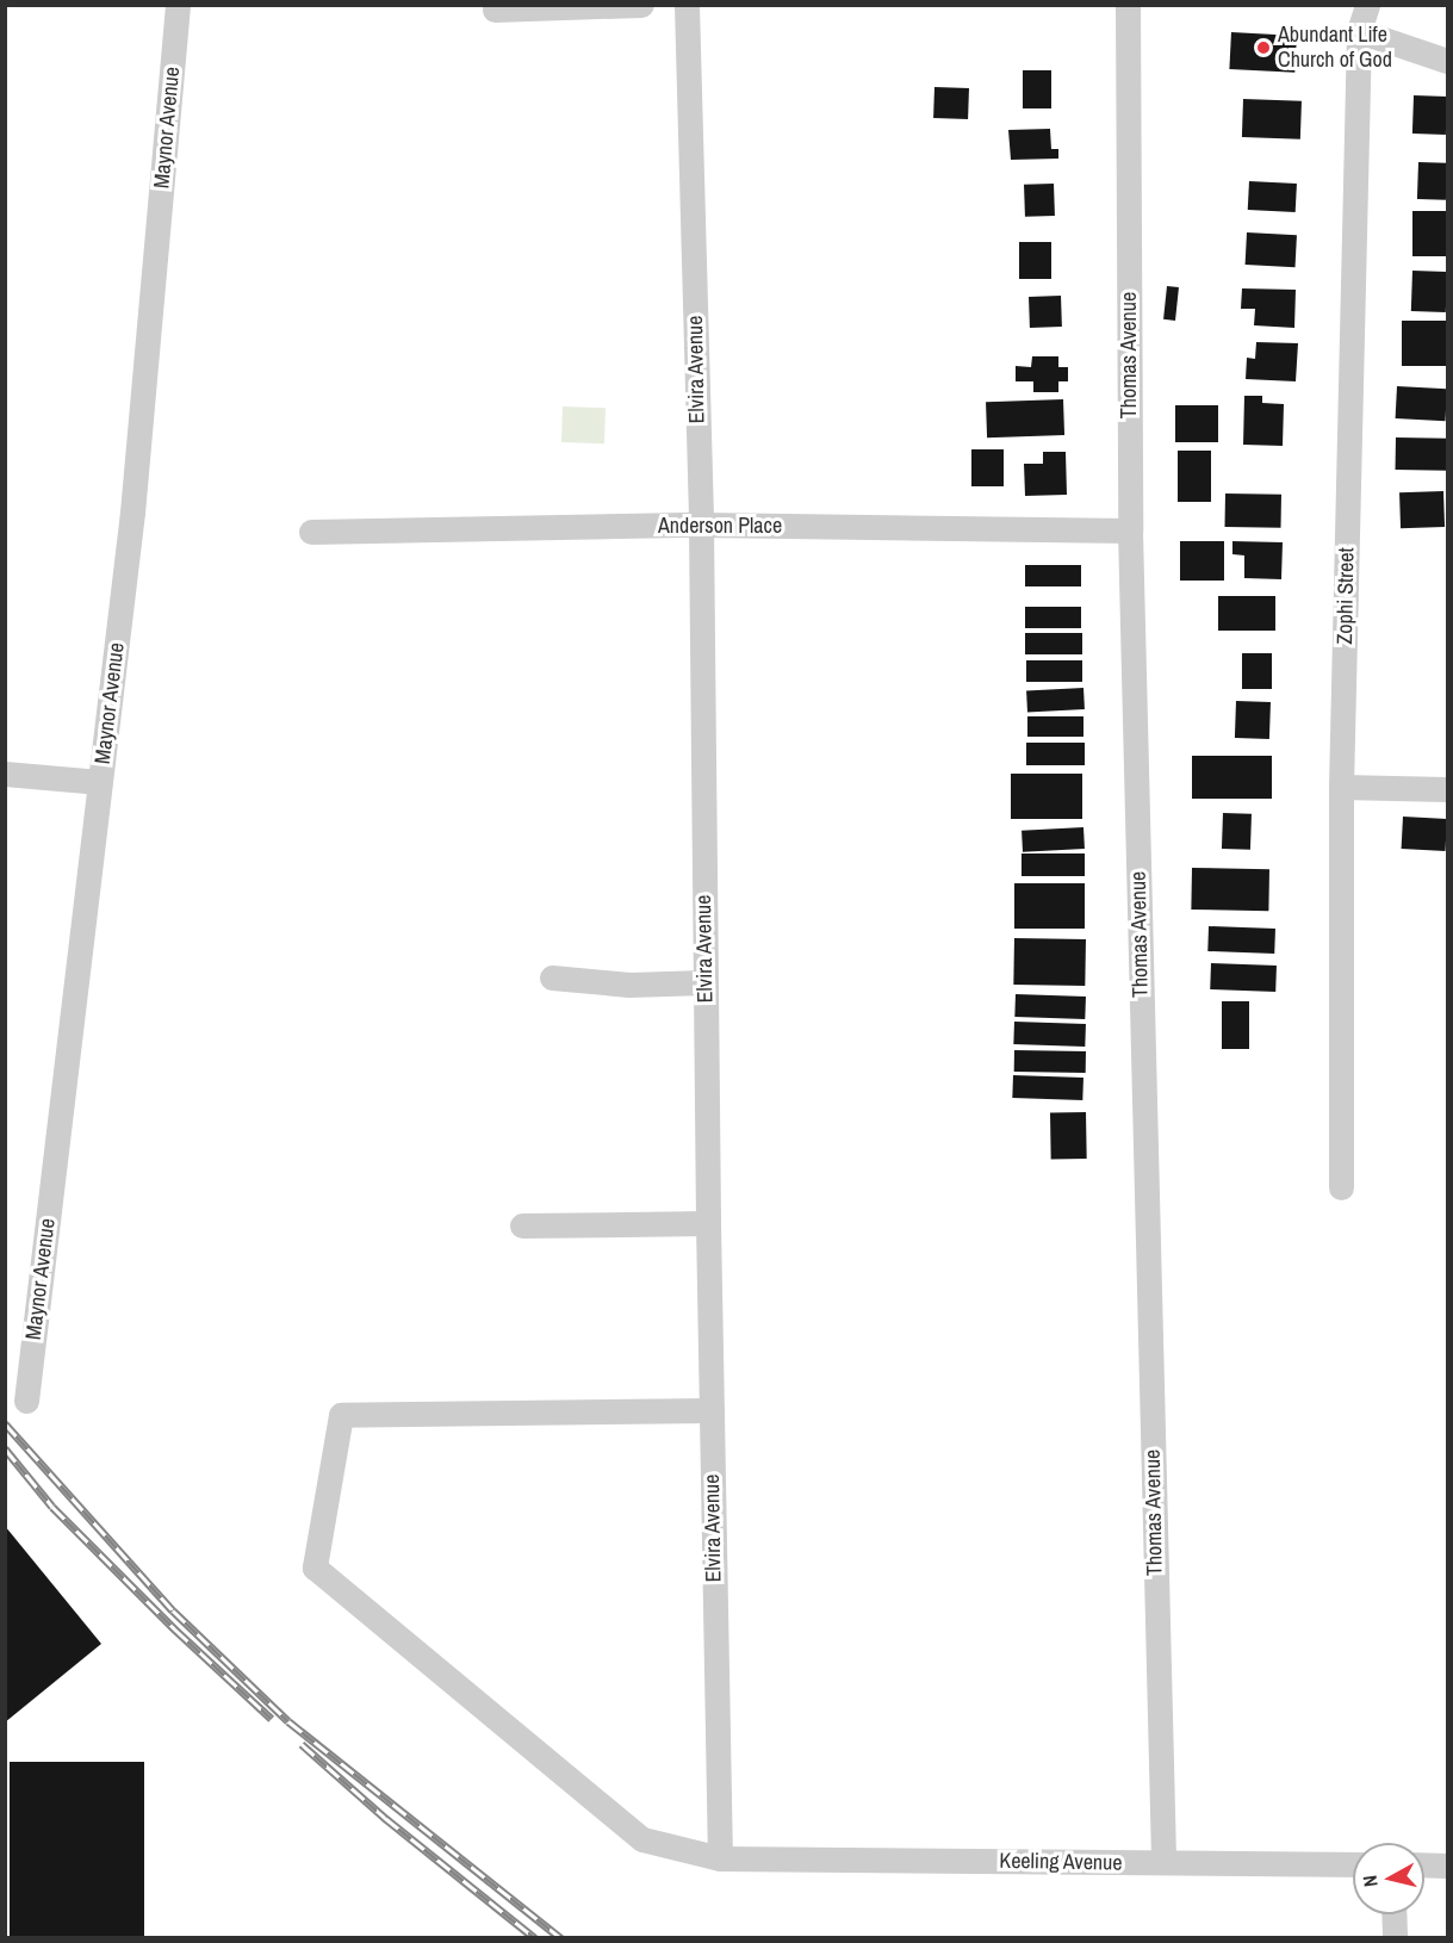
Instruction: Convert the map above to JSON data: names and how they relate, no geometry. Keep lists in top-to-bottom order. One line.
{"streets":{"street":["Maynor Avenue","Thomas Avenue","Elvira Avenue","Anderson Place","Zophi Street","Keeling Avenue"]},"crossings":[["Thomas Avenue","Anderson Place"],["Thomas Avenue","Keeling Avenue"],["Elvira Avenue","Anderson Place"],["Elvira Avenue","Keeling Avenue"]],"places":["Abundant Life Church of God"],"north":"left"}
